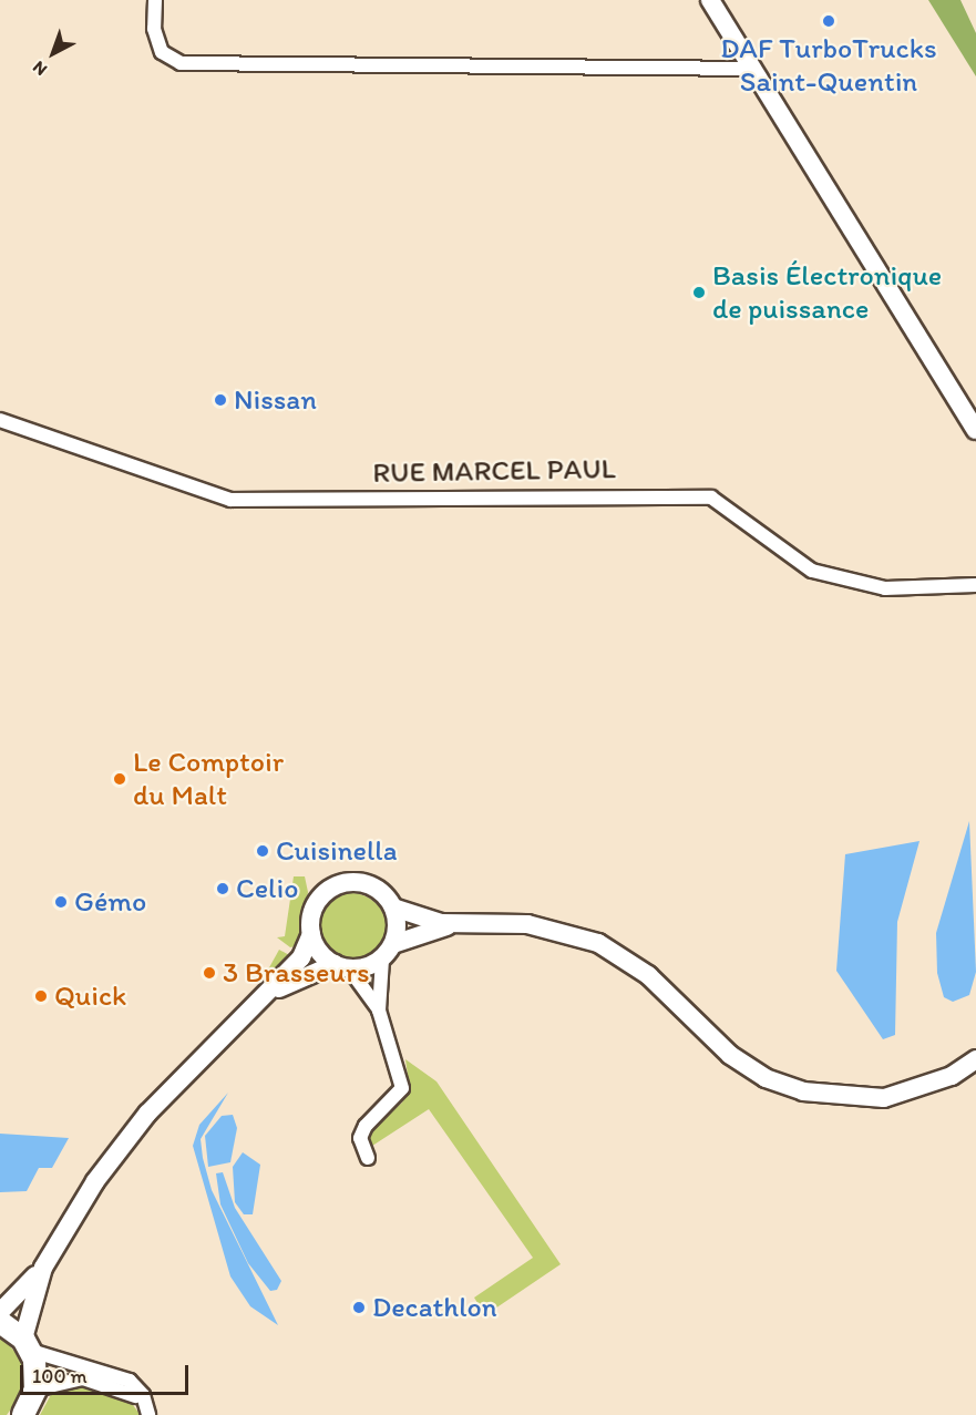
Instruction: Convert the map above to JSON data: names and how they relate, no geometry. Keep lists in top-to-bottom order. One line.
{"streets":{"street":["RUE MARCEL PAUL"]},"places":["DAF TurboTrucks Saint-Quentin","Basis Électronique de puissance","Nissan","Le Comptoir du Malt","Cuisinella","Celio","Gémo","3 Brasseurs","Quick","Decathlon"],"scale_bar":"100 m","north":"bottom left"}
